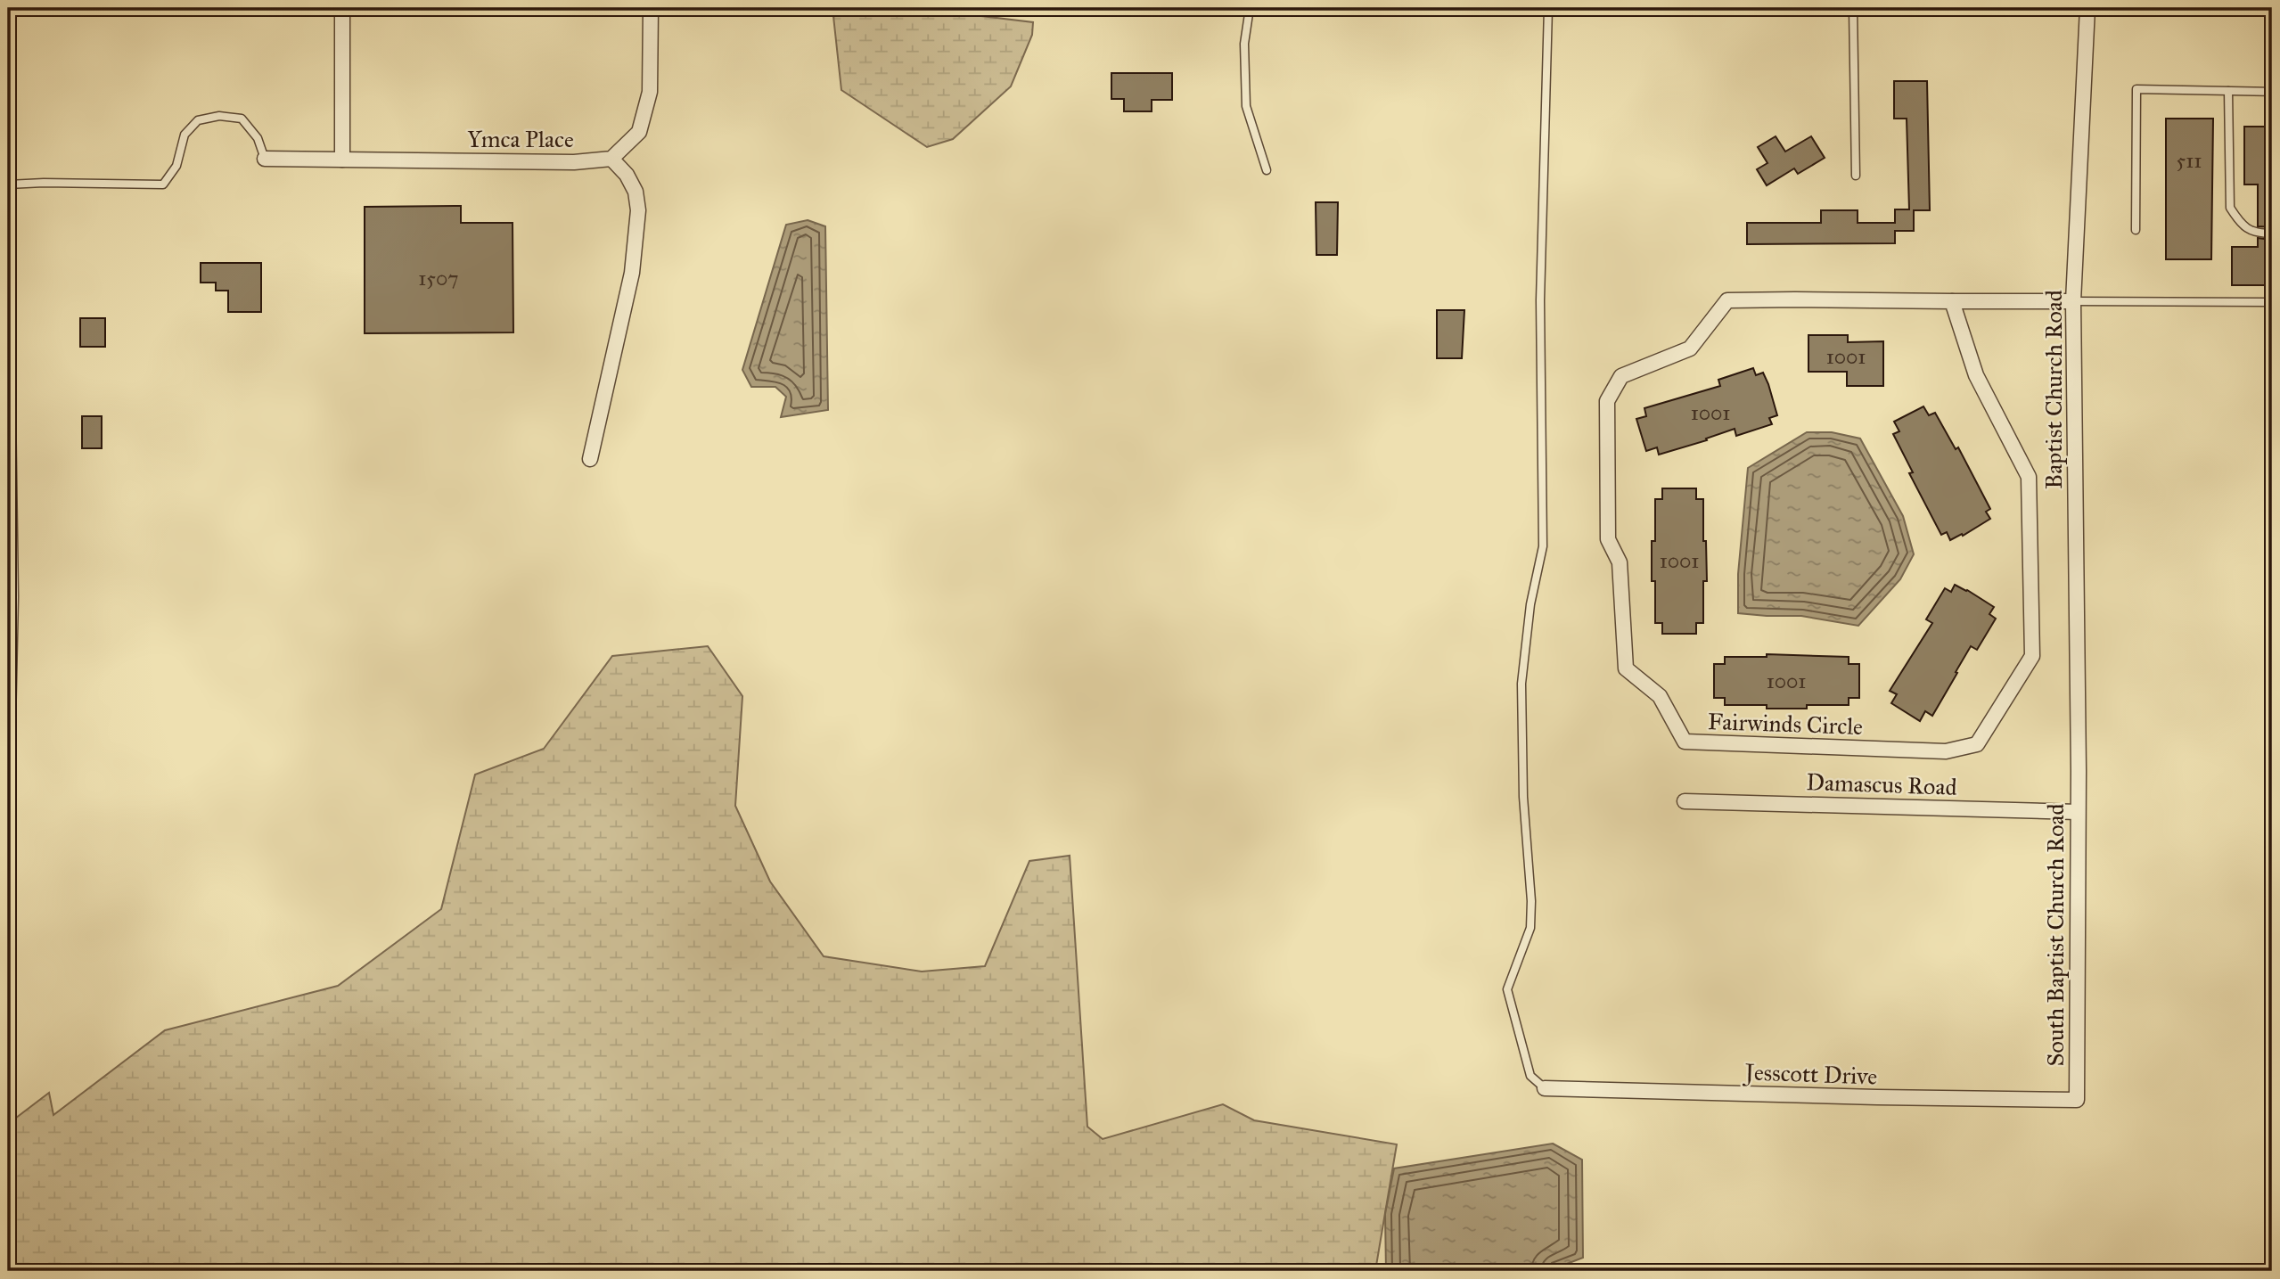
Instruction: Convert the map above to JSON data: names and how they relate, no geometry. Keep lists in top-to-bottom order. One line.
{"streets":{"street":["Ymca Place","Baptist Church Road","Fairwinds Circle","Damascus Road","South Baptist Church Road","Jesscott Drive"]},"crossings":[["Baptist Church Road","Fairwinds Circle"],["Baptist Church Road","South Baptist Church Road"],["Damascus Road","South Baptist Church Road"],["South Baptist Church Road","Jesscott Drive"]],"house_numbers":["511","1507","1001","1001","1001","1001"]}
